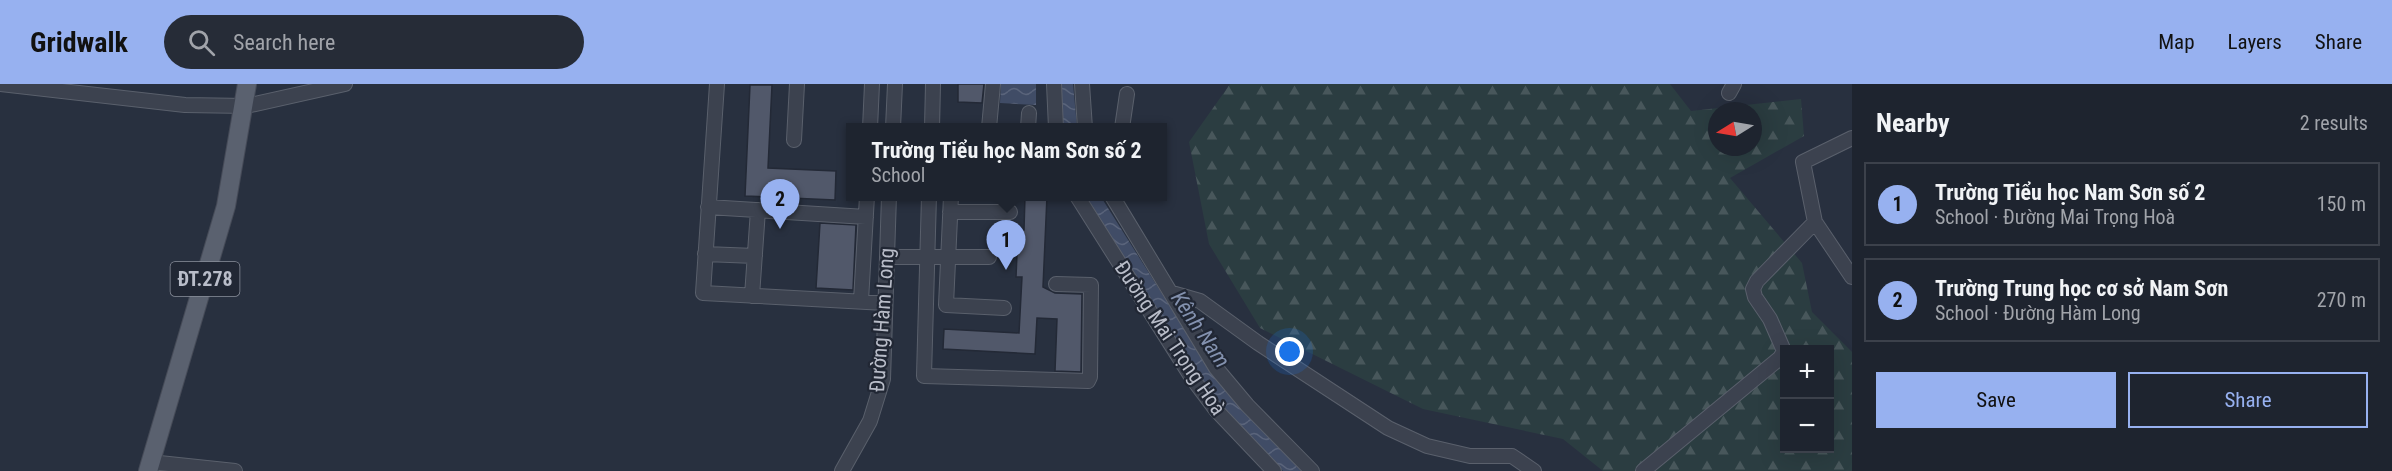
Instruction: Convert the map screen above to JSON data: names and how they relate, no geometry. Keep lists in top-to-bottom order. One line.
{"streets":{"main road":["ĐT.278"],"street":["Đường Hàm Long","Đường Mai Trọng Hoà"]},"water":["Kênh Nam"],"north":"left","page":{"header":"Gridwalk","search":"Search here","nav":["Map","Layers","Share"],"heading":["Nearby","2 results"],"popup":["Trường Tiểu học Nam Sơn số 2","School"],"list":[{"mark":"1","name":"Trường Tiểu học Nam Sơn số 2","note":"School · Đường Mai Trọng Hoà","value":"150 m"},{"mark":"2","name":"Trường Trung học cơ sở Nam Sơn","note":"School · Đường Hàm Long","value":"270 m"}],"pins":["2","1"],"map_buttons":["+","−"],"buttons":["Save","Share"]}}
